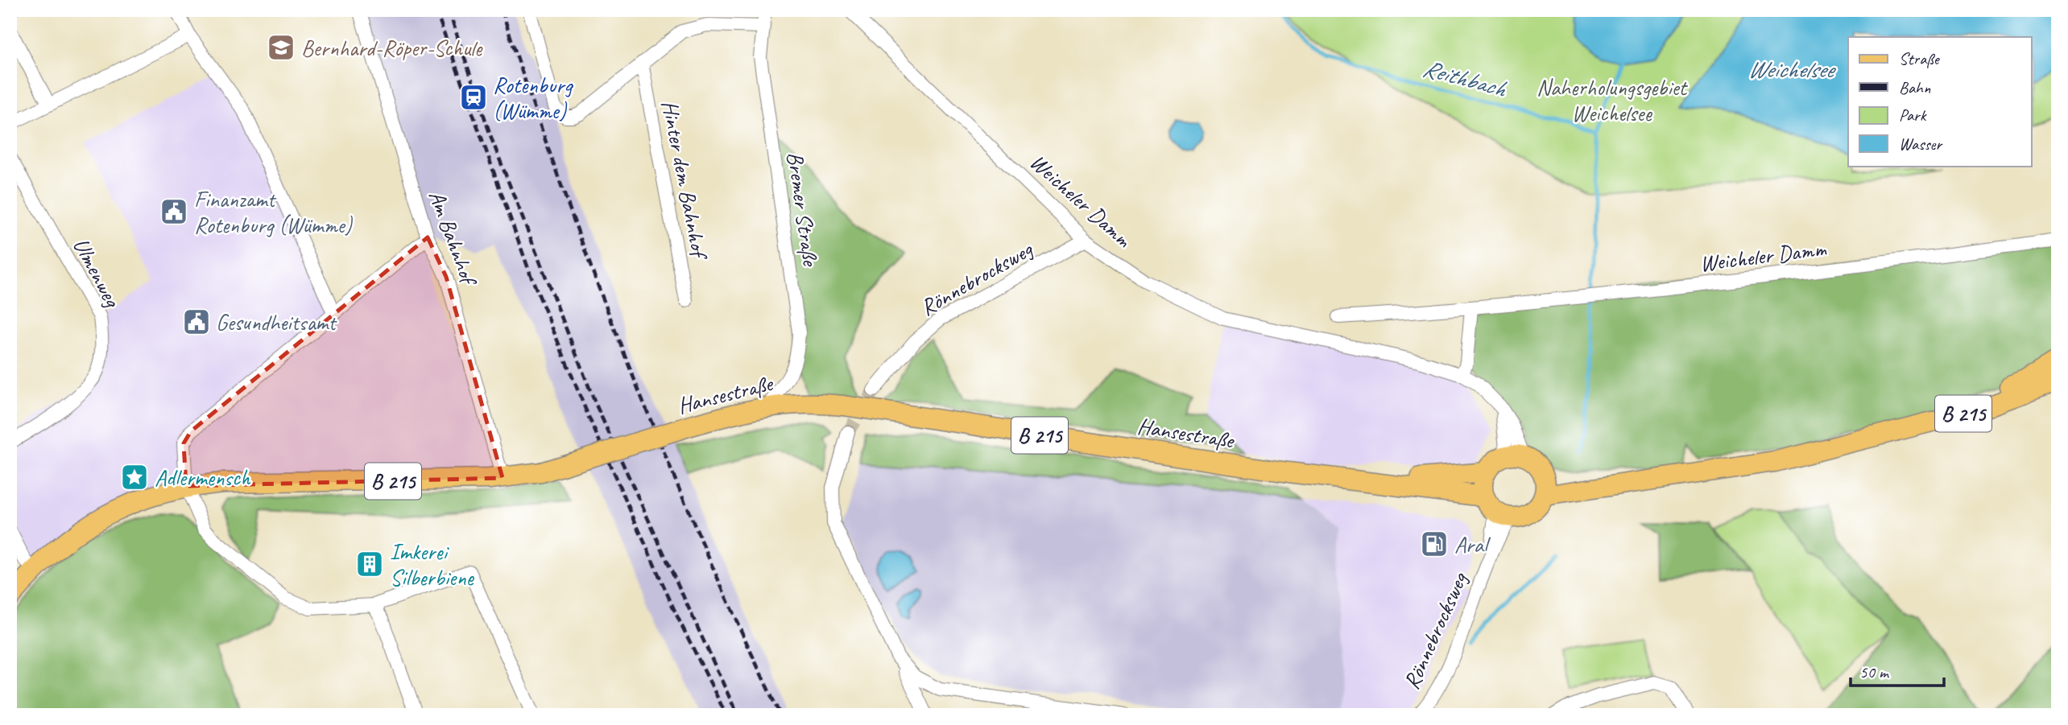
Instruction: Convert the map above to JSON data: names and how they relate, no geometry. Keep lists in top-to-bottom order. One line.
{"streets":{"main road":["Hansestraße","B 215"],"street":["Hinter dem Bahnhof","Weicheler Damm","Bremer Straße","Am Bahnhof","Ulmenweg","Rönnebrocksweg"]},"crossings":[["Weicheler Damm","Rönnebrocksweg"],["Weicheler Damm","Hansestraße"],["Weicheler Damm","B 215"],["Bremer Straße","Hansestraße"],["Am Bahnhof","Hansestraße"],["Rönnebrocksweg","Hansestraße"],["Rönnebrocksweg","B 215"],["Hansestraße","B 215"]],"water":["Weichelsee","Reithbach"],"parks":["Naherholungsgebiet Weichelsee"],"places":{"school or university":["Bernhard-Röper-Schule"],"station":["Rotenburg (Wümme)"],"public building":["Finanzamt Rotenburg (Wümme)","Gesundheitsamt"],"place":["Adlermensch"],"fuel station":["Aral"],"building":["Imkerei Silberbiene"]},"legend":["Straße","Bahn","Park","Wasser"],"scale_bar":"50 m"}
